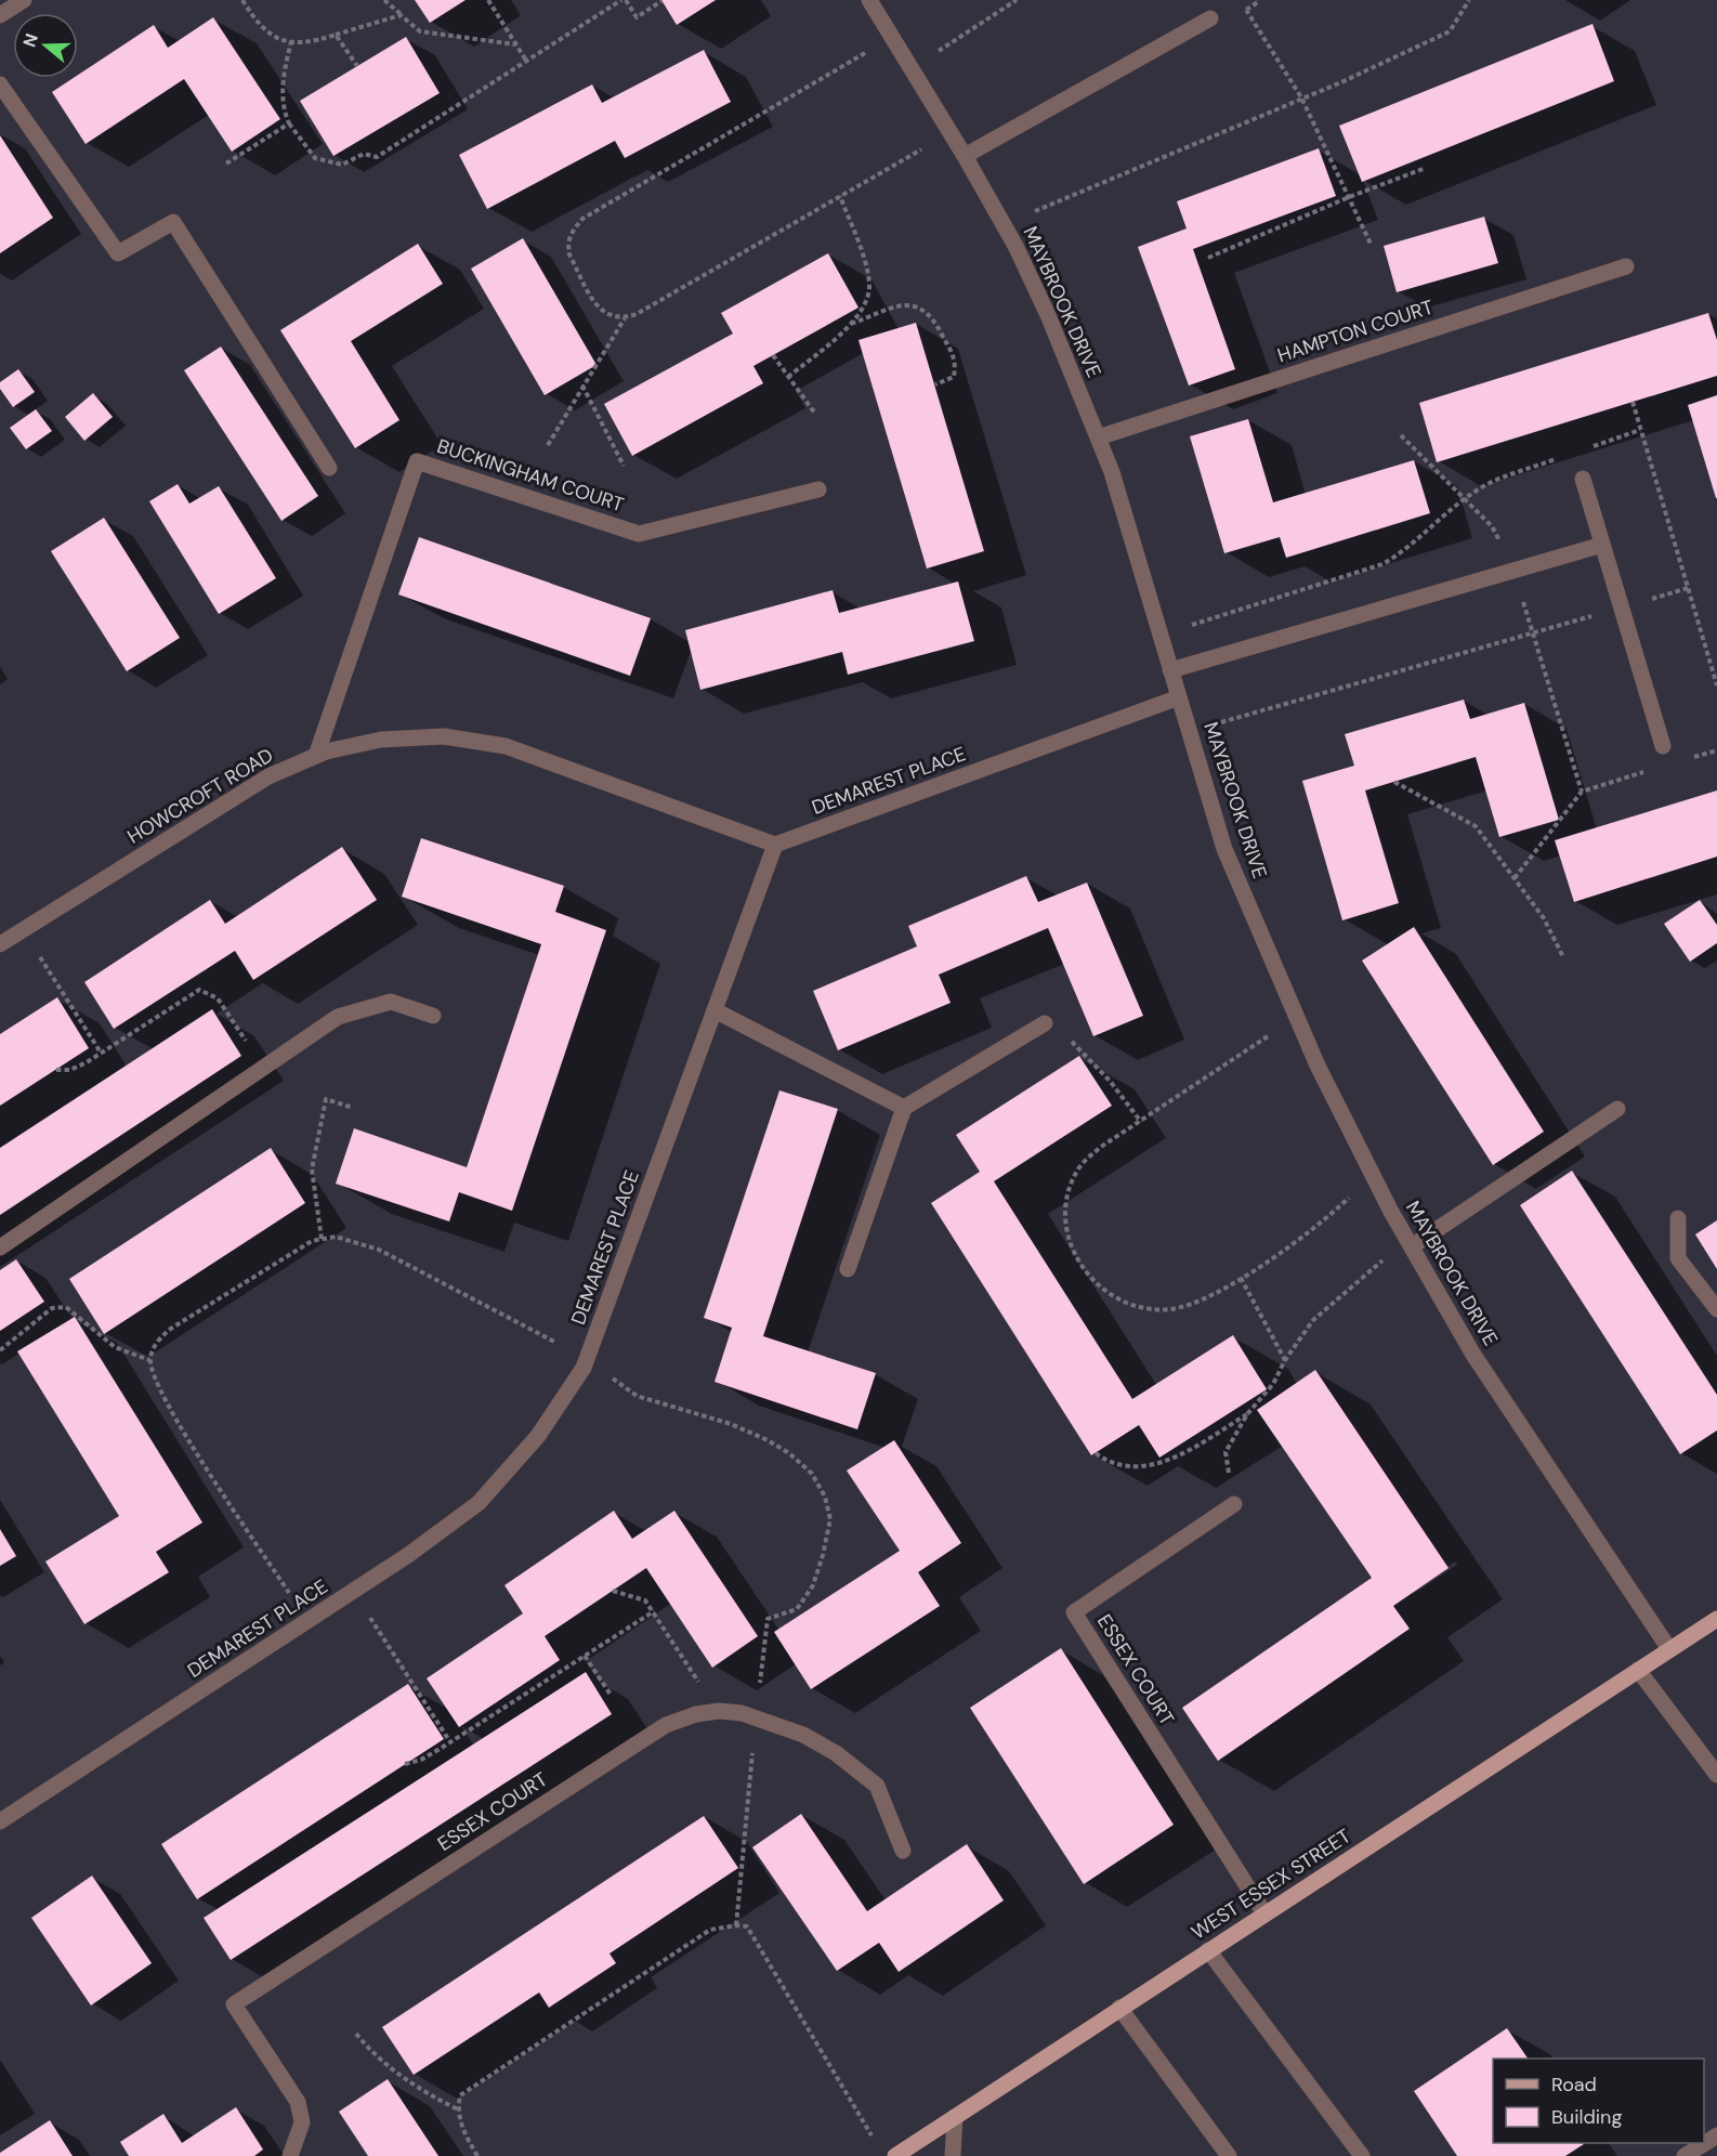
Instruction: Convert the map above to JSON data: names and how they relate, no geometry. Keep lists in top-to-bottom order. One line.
{"streets":{"main road":["WEST ESSEX STREET"],"street":["MAYBROOK DRIVE","HAMPTON COURT","BUCKINGHAM COURT","DEMAREST PLACE","HOWCROFT ROAD","ESSEX COURT"]},"crossings":[["MAYBROOK DRIVE","HAMPTON COURT"],["MAYBROOK DRIVE","DEMAREST PLACE"],["MAYBROOK DRIVE","WEST ESSEX STREET"],["BUCKINGHAM COURT","HOWCROFT ROAD"],["DEMAREST PLACE","HOWCROFT ROAD"],["ESSEX COURT","WEST ESSEX STREET"]],"legend":["Road","Building"],"north":"left"}
